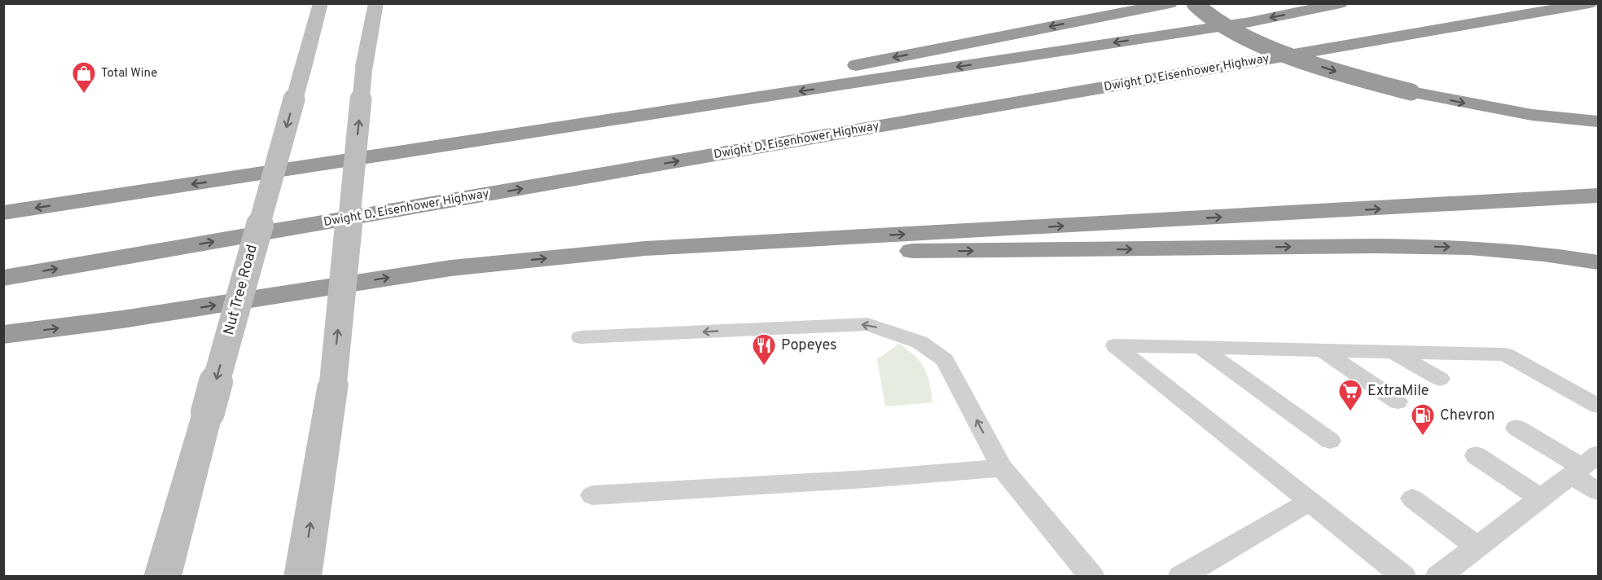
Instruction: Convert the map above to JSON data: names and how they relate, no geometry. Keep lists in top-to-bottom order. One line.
{"streets":{"highway":["Dwight D. Eisenhower Highway"],"main road":["Nut Tree Road"]},"places":{"shop":["Total Wine"],"restaurant":["Popeyes"],"supermarket":["ExtraMile"],"fuel station":["Chevron"]}}
